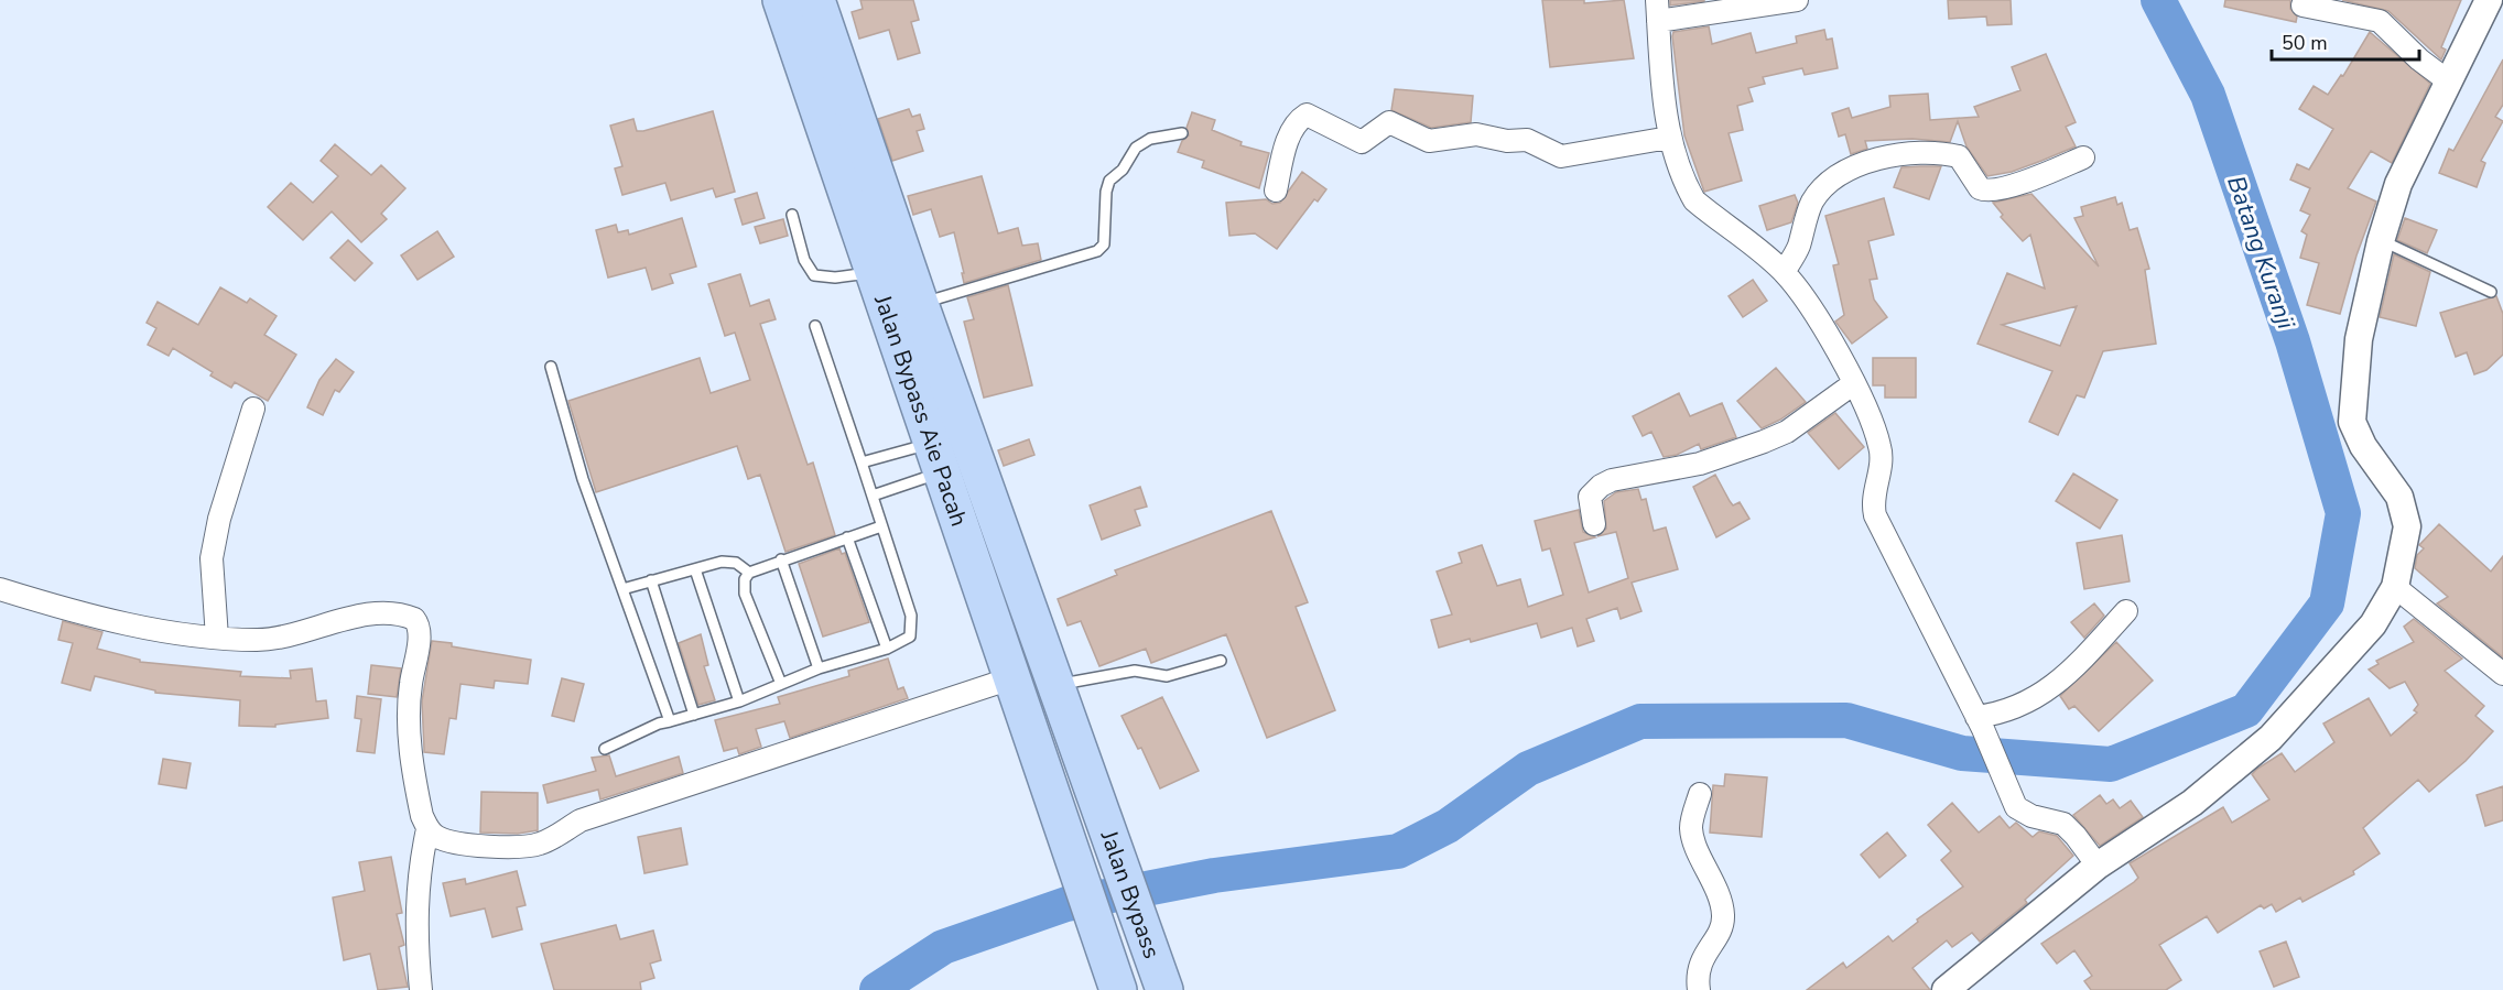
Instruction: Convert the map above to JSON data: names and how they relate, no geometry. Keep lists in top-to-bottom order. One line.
{"streets":{"highway":["Jalan Bypass Aie Pacah","Jalan Bypass"]},"crossings":[["Jalan Bypass Aie Pacah","Jalan Bypass"]],"water":["Batang Kuranji"],"scale_bar":"50 m"}
